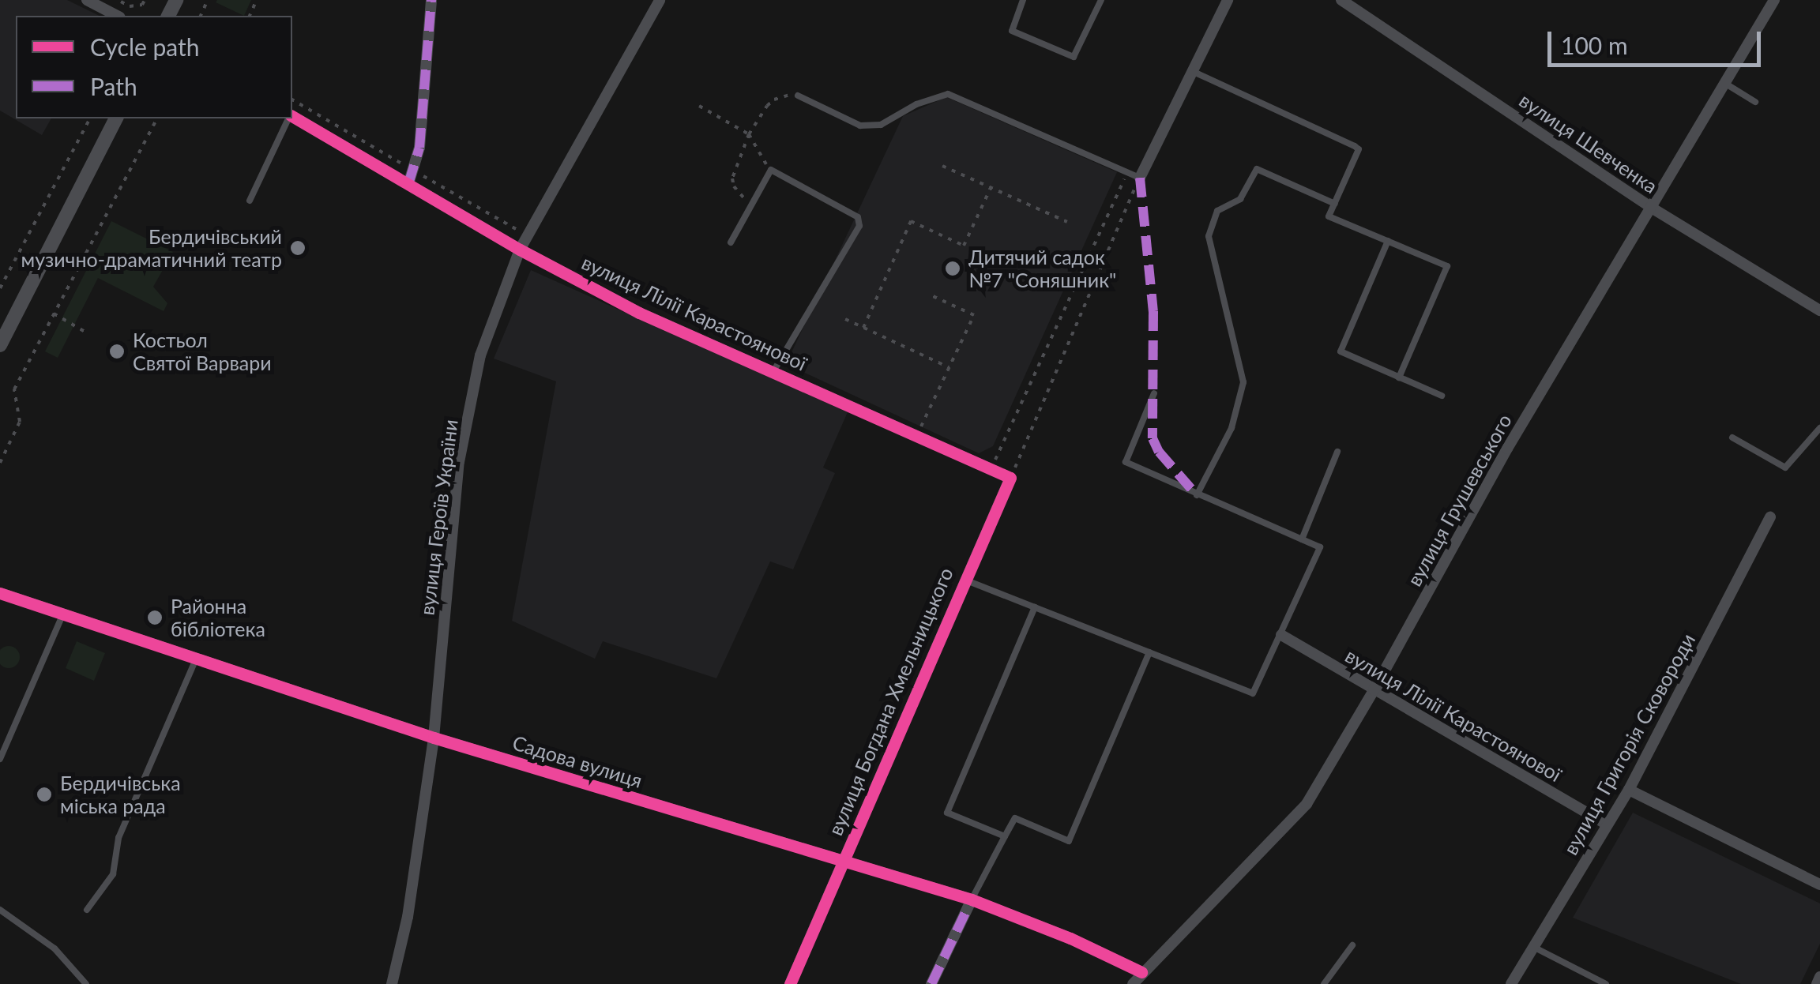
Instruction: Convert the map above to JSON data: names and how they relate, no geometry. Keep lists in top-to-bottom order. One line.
{"streets":{"street":["вулиця Шевченка","вулиця Лілії Карастоянової","вулиця Грушевського","вулиця Героїв України","вулиця Богдана Хмельницького","вулиця Григорія Сковороди","Садова вулиця"]},"crossings":[["вулиця Шевченка","вулиця Грушевського"],["вулиця Лілії Карастоянової","вулиця Грушевського"],["вулиця Лілії Карастоянової","вулиця Героїв України"],["вулиця Лілії Карастоянової","вулиця Богдана Хмельницького"],["вулиця Лілії Карастоянової","вулиця Григорія Сковороди"],["вулиця Грушевського","Садова вулиця"],["вулиця Героїв України","Садова вулиця"],["вулиця Богдана Хмельницького","Садова вулиця"]],"places":["Бердичівський музично-драматичний театр","Дитячий садок №7 \"Соняшник\"","Костьол Святої Варвари","Районна бібліотека","Бердичівська міська рада"],"legend":["Cycle path","Path"],"scale_bar":"100 m"}
